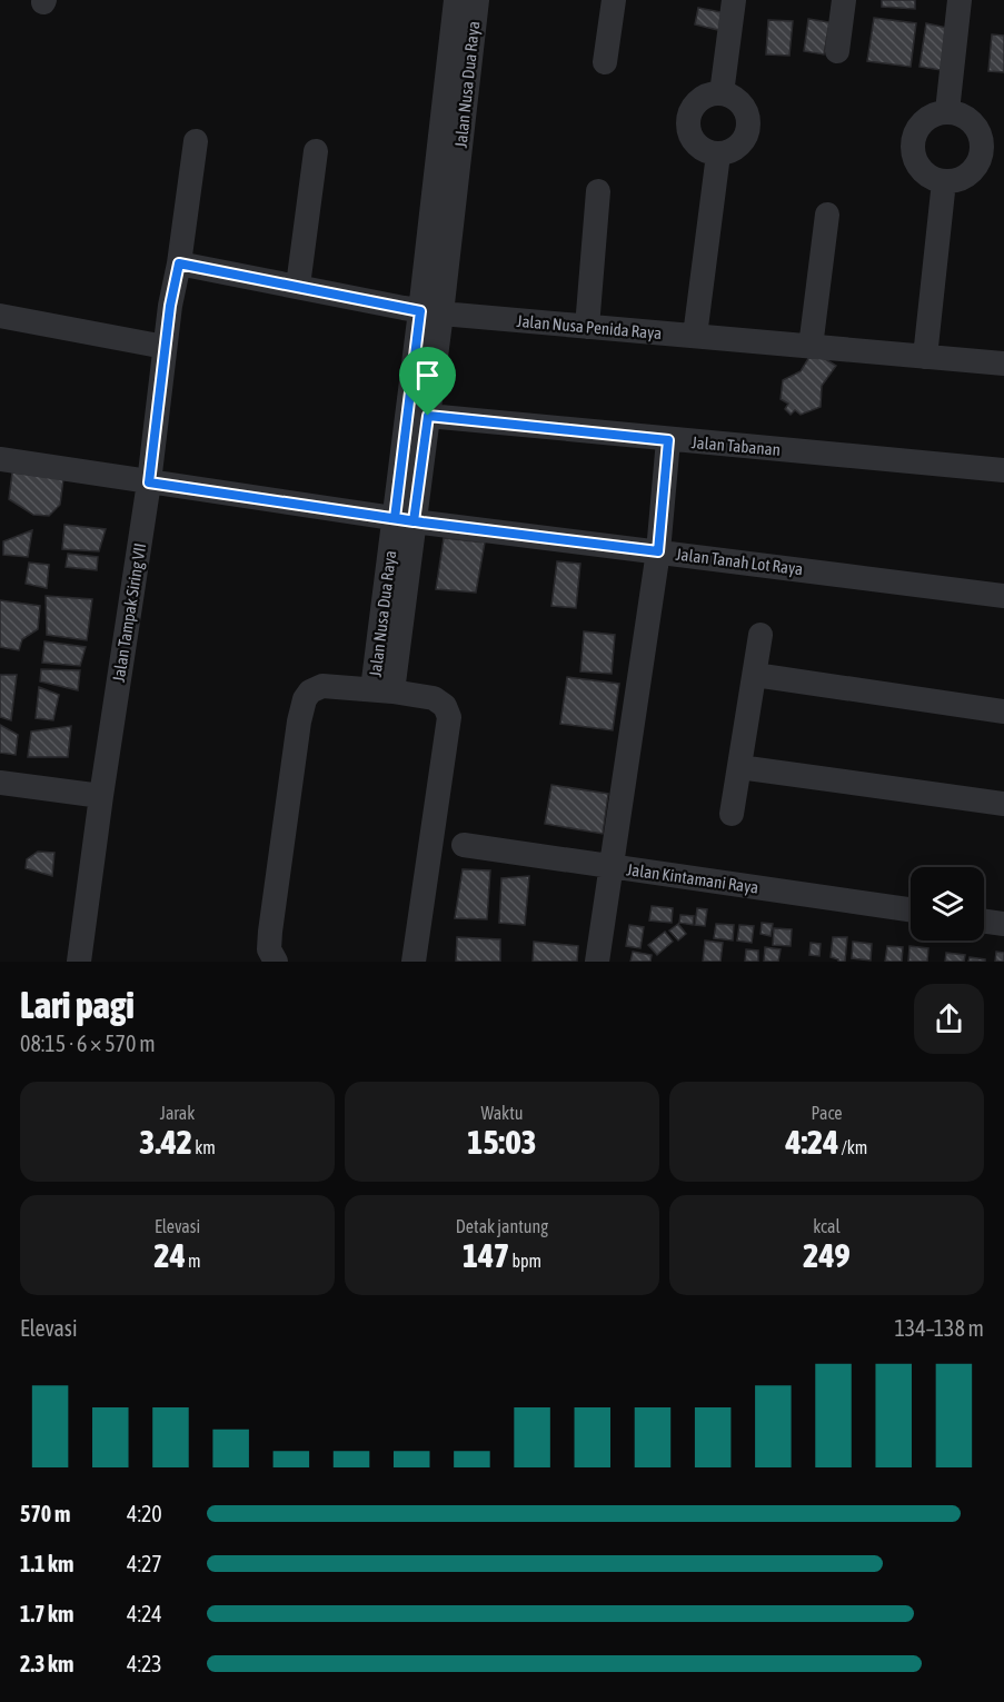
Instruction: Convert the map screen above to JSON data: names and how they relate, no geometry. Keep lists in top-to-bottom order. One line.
{"streets":{"street":["Jalan Nusa Dua Raya","Jalan Nusa Penida Raya","Jalan Tabanan","Jalan Tanah Lot Raya","Jalan Tampak Siring VII","Jalan Kintamani Raya"]},"crossings":[["Jalan Nusa Dua Raya","Jalan Nusa Penida Raya"],["Jalan Nusa Dua Raya","Jalan Tabanan"],["Jalan Nusa Dua Raya","Jalan Tanah Lot Raya"],["Jalan Nusa Penida Raya","Jalan Tampak Siring VII"],["Jalan Tanah Lot Raya","Jalan Tampak Siring VII"]],"page":{"heading":["Lari pagi","08:15 · 6 × 570 m"],"stats":[["Jarak","3.42 km"],["Waktu","15:03"],["Pace","4:24 /km"],["Elevasi","24 m"],["Detak jantung","147 bpm"],["kcal","249"]],"chart":["Elevasi","134–138 m"],"list":[{"name":"570 m","note":"4:20"},{"name":"1.1 km","note":"4:27"},{"name":"1.7 km","note":"4:24"},{"name":"2.3 km","note":"4:23"}]}}
